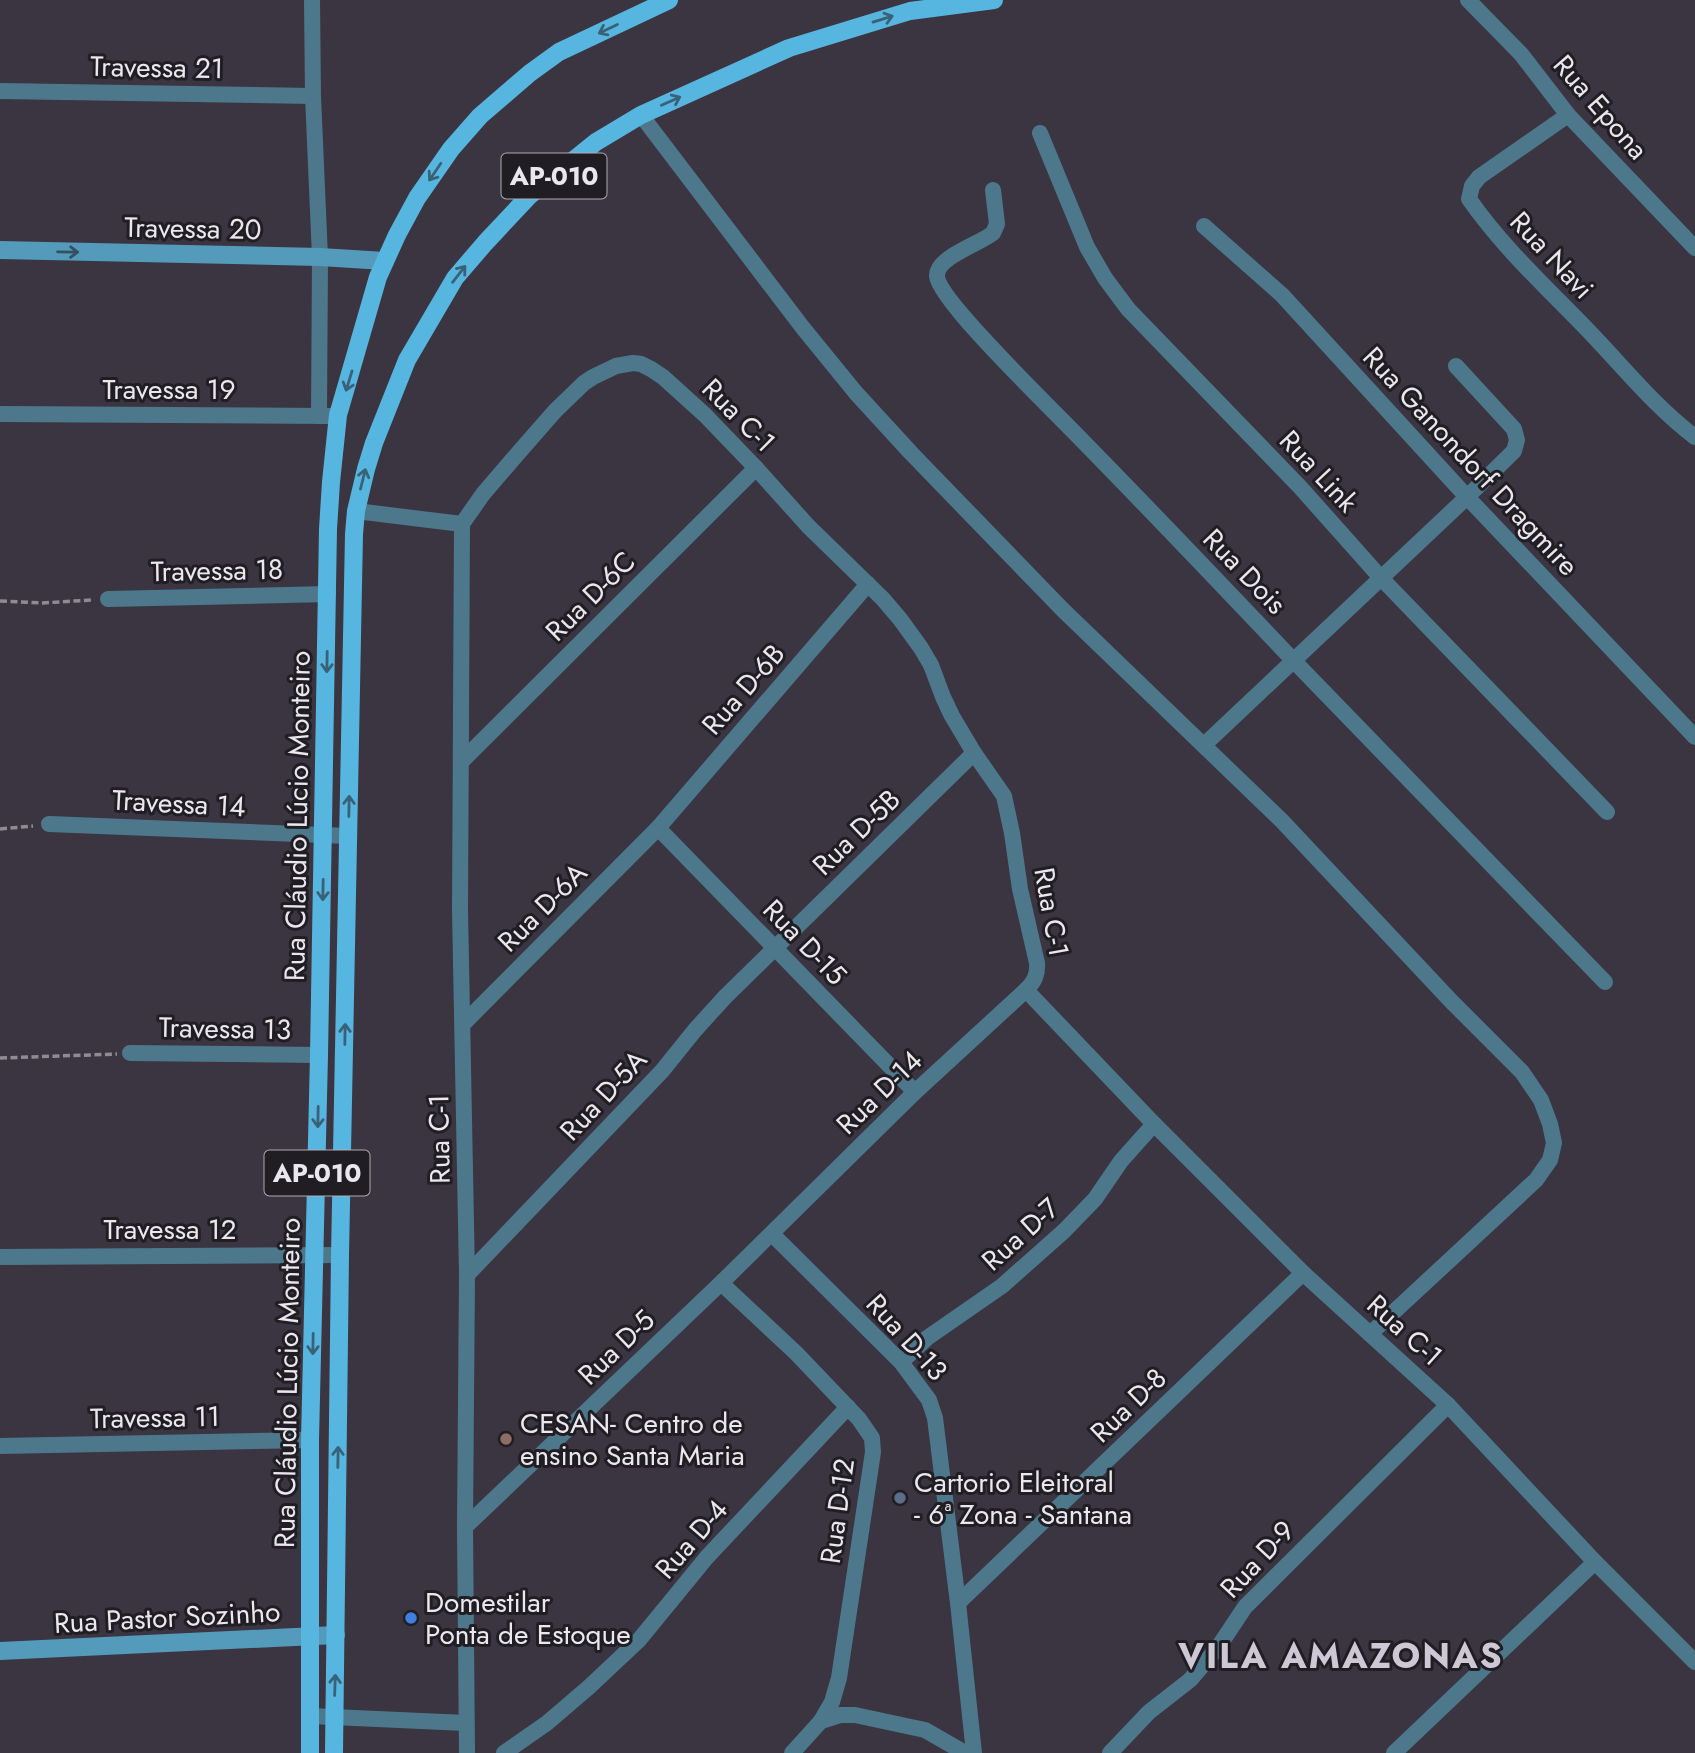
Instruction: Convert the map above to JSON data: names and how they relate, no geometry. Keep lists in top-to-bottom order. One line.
{"streets":{"main road":["AP-010","Rua Cláudio Lúcio Monteiro"],"street":["Travessa 21","Rua Epona","Travessa 20","Rua Navi","Travessa 19","Rua C-1","Rua Ganondorf Dragmire","Rua Link","Travessa 18","Rua Dois","Rua D-6C","Rua D-6B","Travessa 14","Rua D-5B","Rua D-6A","Rua D-15","Travessa 13","Rua D-14","Rua D-5A","Travessa 12","Rua D-7","Rua D-13","Rua D-5","Rua D-8","Travessa 11","Rua D-12","Rua D-4","Rua D-9","Rua Pastor Sozinho"]},"crossings":[["Rua Epona","Rua Navi"],["AP-010","Travessa 20"],["AP-010","Travessa 19"],["AP-010","Travessa 18"],["AP-010","Rua Cláudio Lúcio Monteiro"],["Rua C-1","Rua D-6C"],["Rua C-1","Rua D-6B"],["Rua C-1","Rua D-5B"],["Rua C-1","Rua D-6A"],["Rua C-1","Rua D-14"],["Rua C-1","Rua D-5A"],["Rua C-1","Rua D-7"],["Rua C-1","Rua D-5"],["Rua C-1","Rua D-8"],["Rua C-1","Rua D-9"],["Travessa 18","Rua Cláudio Lúcio Monteiro"],["Rua D-6B","Rua D-6A"],["Rua D-6B","Rua D-15"],["Travessa 14","Rua Cláudio Lúcio Monteiro"],["Rua Cláudio Lúcio Monteiro","Travessa 13"],["Rua Cláudio Lúcio Monteiro","Travessa 12"],["Rua Cláudio Lúcio Monteiro","Travessa 11"],["Rua Cláudio Lúcio Monteiro","Rua Pastor Sozinho"],["Rua D-5B","Rua D-15"],["Rua D-5B","Rua D-5A"],["Rua D-6A","Rua D-15"],["Rua D-15","Rua D-14"],["Rua D-15","Rua D-5A"],["Rua D-14","Rua D-13"],["Rua D-14","Rua D-5"],["Rua D-7","Rua D-13"],["Rua D-13","Rua D-5"],["Rua D-13","Rua D-8"],["Rua D-5","Rua D-12"],["Rua D-12","Rua D-4"]],"one_way":["Travessa 20"],"districts":["VILA AMAZONAS"],"places":["CESAN- Centro de ensino Santa Maria","Cartorio Eleitoral - 6ª Zona - Santana","Domestilar Ponta de Estoque"]}
